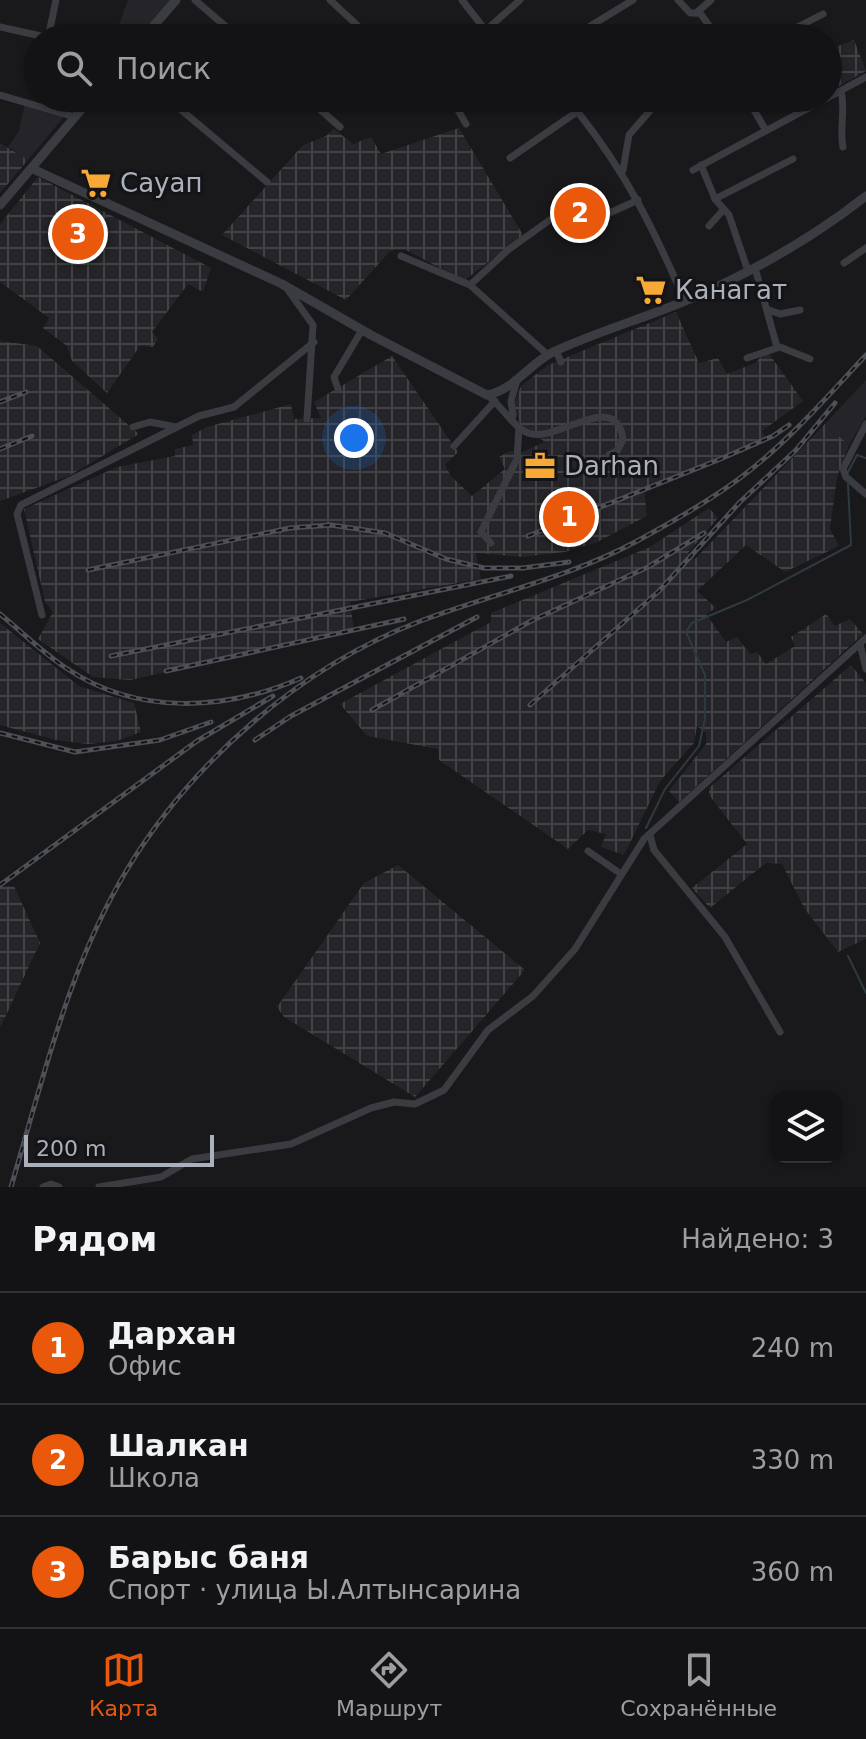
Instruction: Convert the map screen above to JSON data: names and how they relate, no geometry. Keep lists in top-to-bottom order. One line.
{"places":{"supermarket":["Сауап","Канагат"],"office":["Darhan"]},"scale_bar":"200 m","page":{"search":"Поиск","pins":["2","3","1"],"scale":"200 m","heading":["Рядом","Найдено: 3"],"list":[{"mark":"1","name":"Дархан","note":"Офис","value":"240 m"},{"mark":"2","name":"Шалкан","note":"Школа","value":"330 m"},{"mark":"3","name":"Барыс баня","note":"Спорт · улица Ы.Алтынсарина","value":"360 m"}],"nav":["Карта","Маршрут","Сохранённые"]}}
